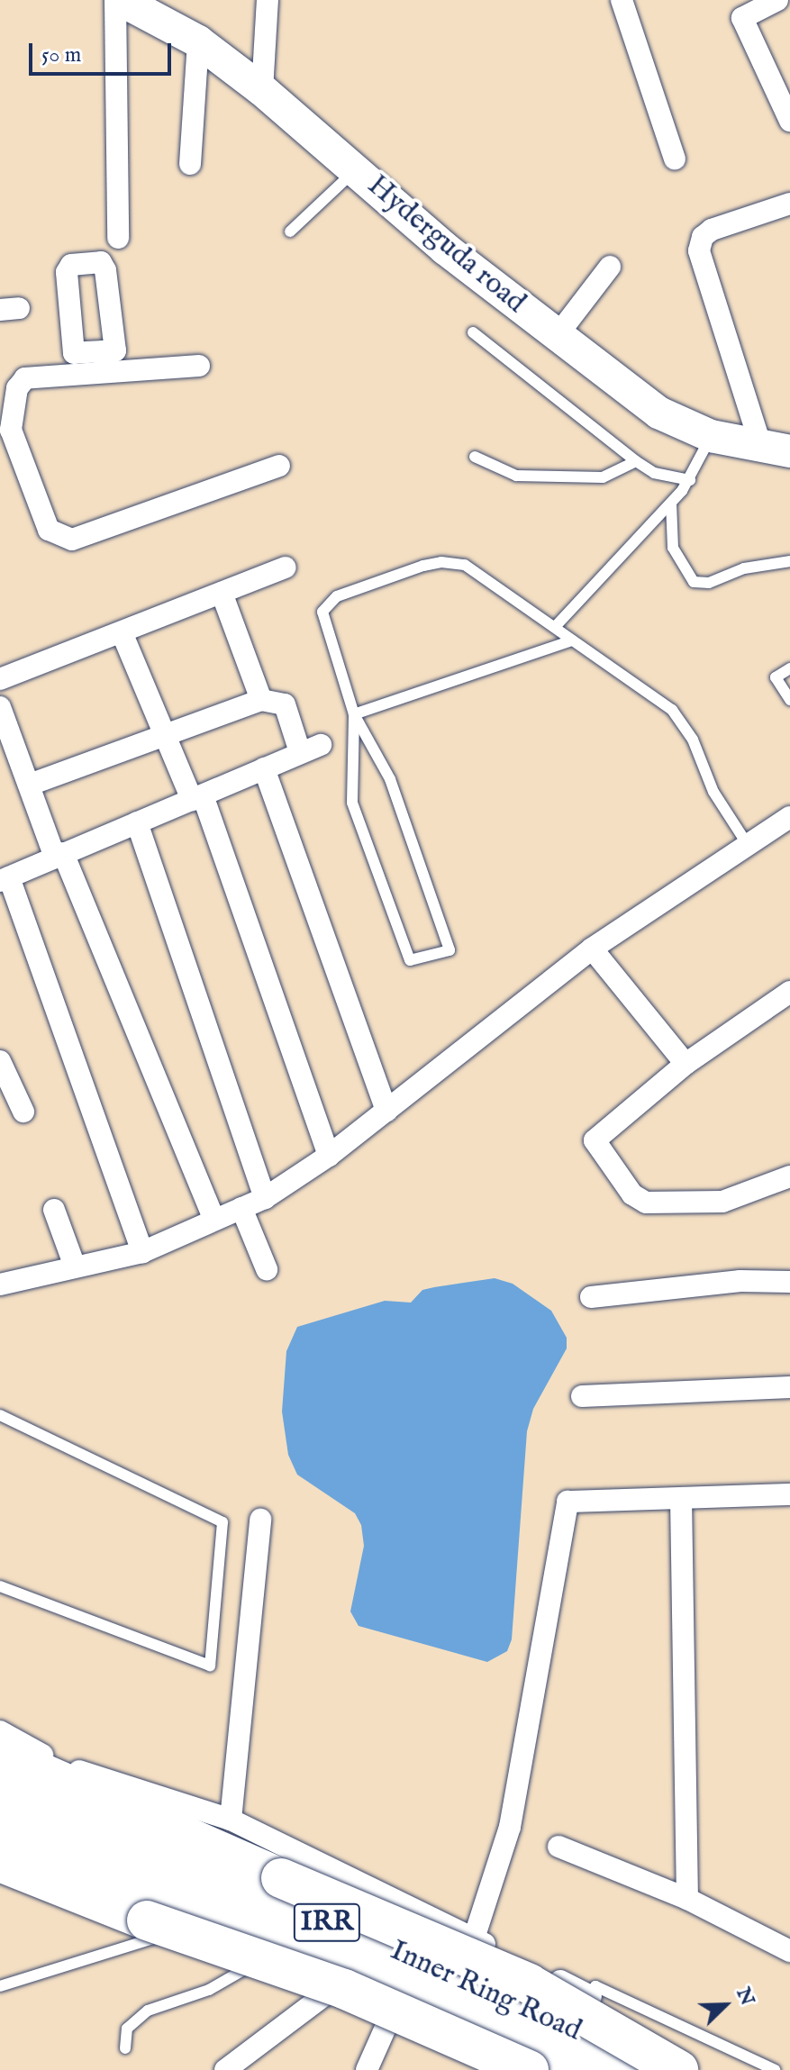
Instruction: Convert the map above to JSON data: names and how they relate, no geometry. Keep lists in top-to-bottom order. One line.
{"streets":{"main road":["IRR","Inner Ring Road"],"street":["Hyderguda road"]},"scale_bar":"50 m","north":"top right"}
